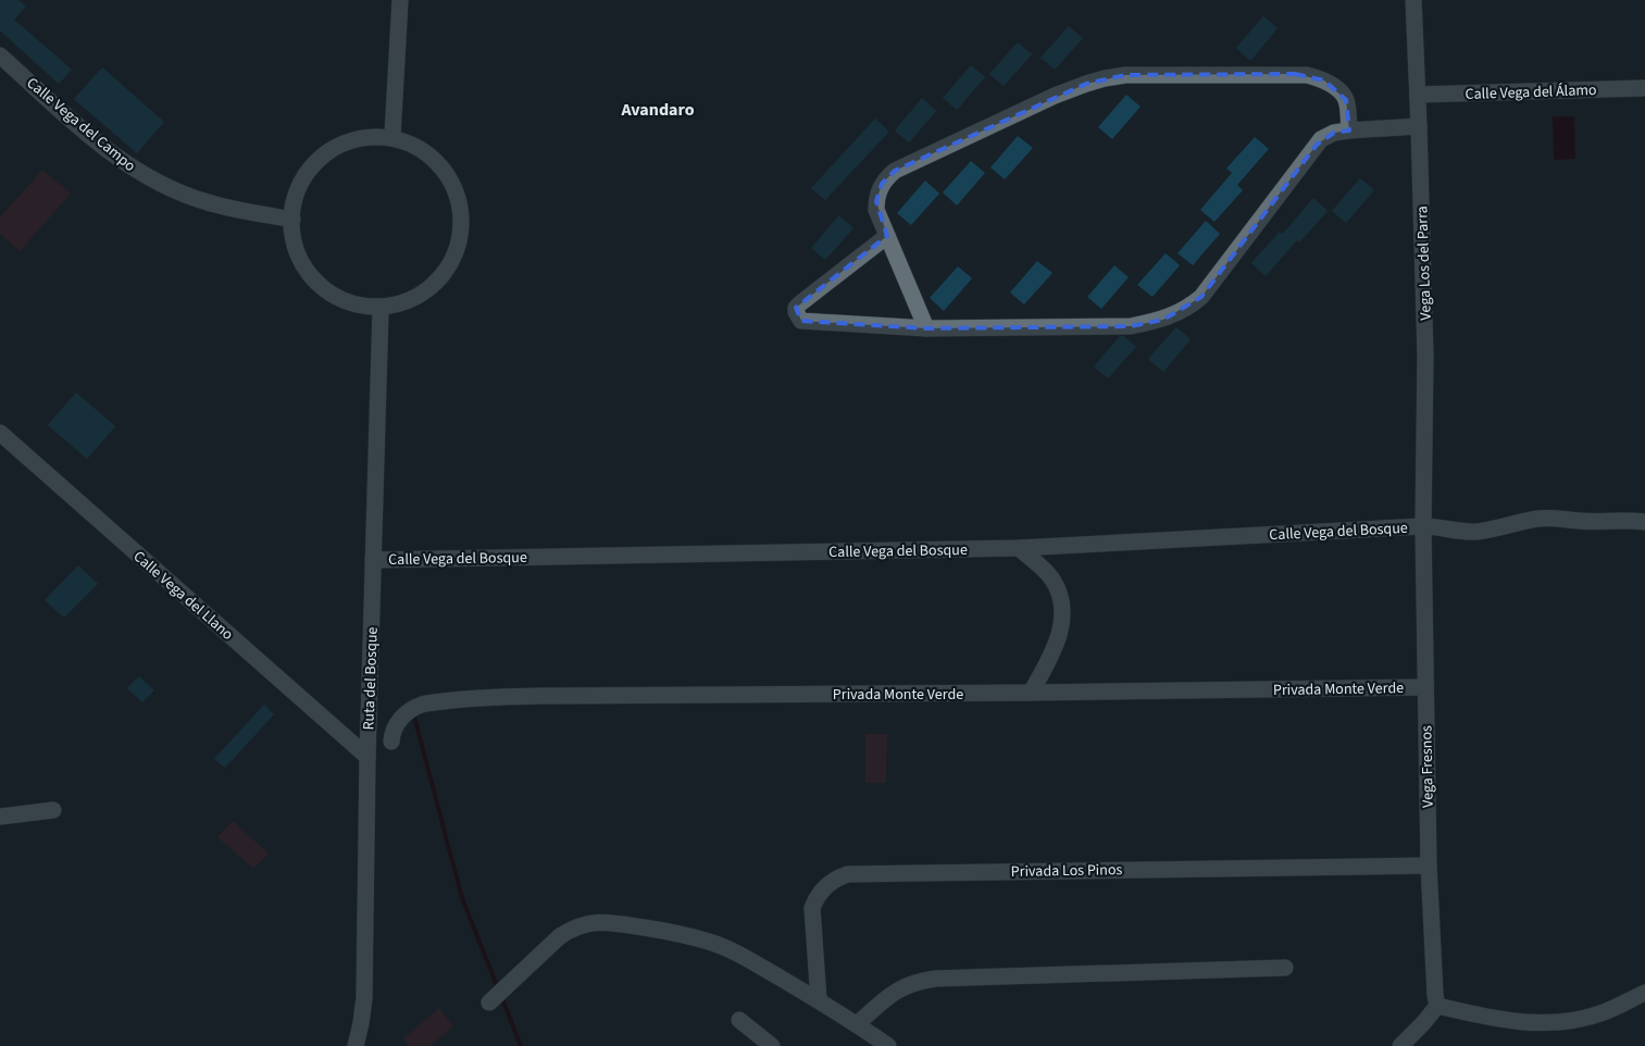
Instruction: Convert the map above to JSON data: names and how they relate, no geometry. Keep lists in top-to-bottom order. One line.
{"streets":{"street":["Calle Vega del Álamo","Calle Vega del Campo","Vega Los del Parra","Calle Vega del Bosque","Calle Vega del Llano","Ruta del Bosque","Privada Monte Verde","Vega Fresnos","Privada Los Pinos"]},"crossings":[["Calle Vega del Álamo","Vega Los del Parra"],["Calle Vega del Campo","Ruta del Bosque"],["Vega Los del Parra","Calle Vega del Bosque"],["Vega Los del Parra","Vega Fresnos"],["Calle Vega del Bosque","Ruta del Bosque"],["Calle Vega del Bosque","Vega Fresnos"],["Calle Vega del Llano","Ruta del Bosque"],["Privada Monte Verde","Vega Fresnos"],["Vega Fresnos","Privada Los Pinos"]],"districts":["Avandaro"]}
